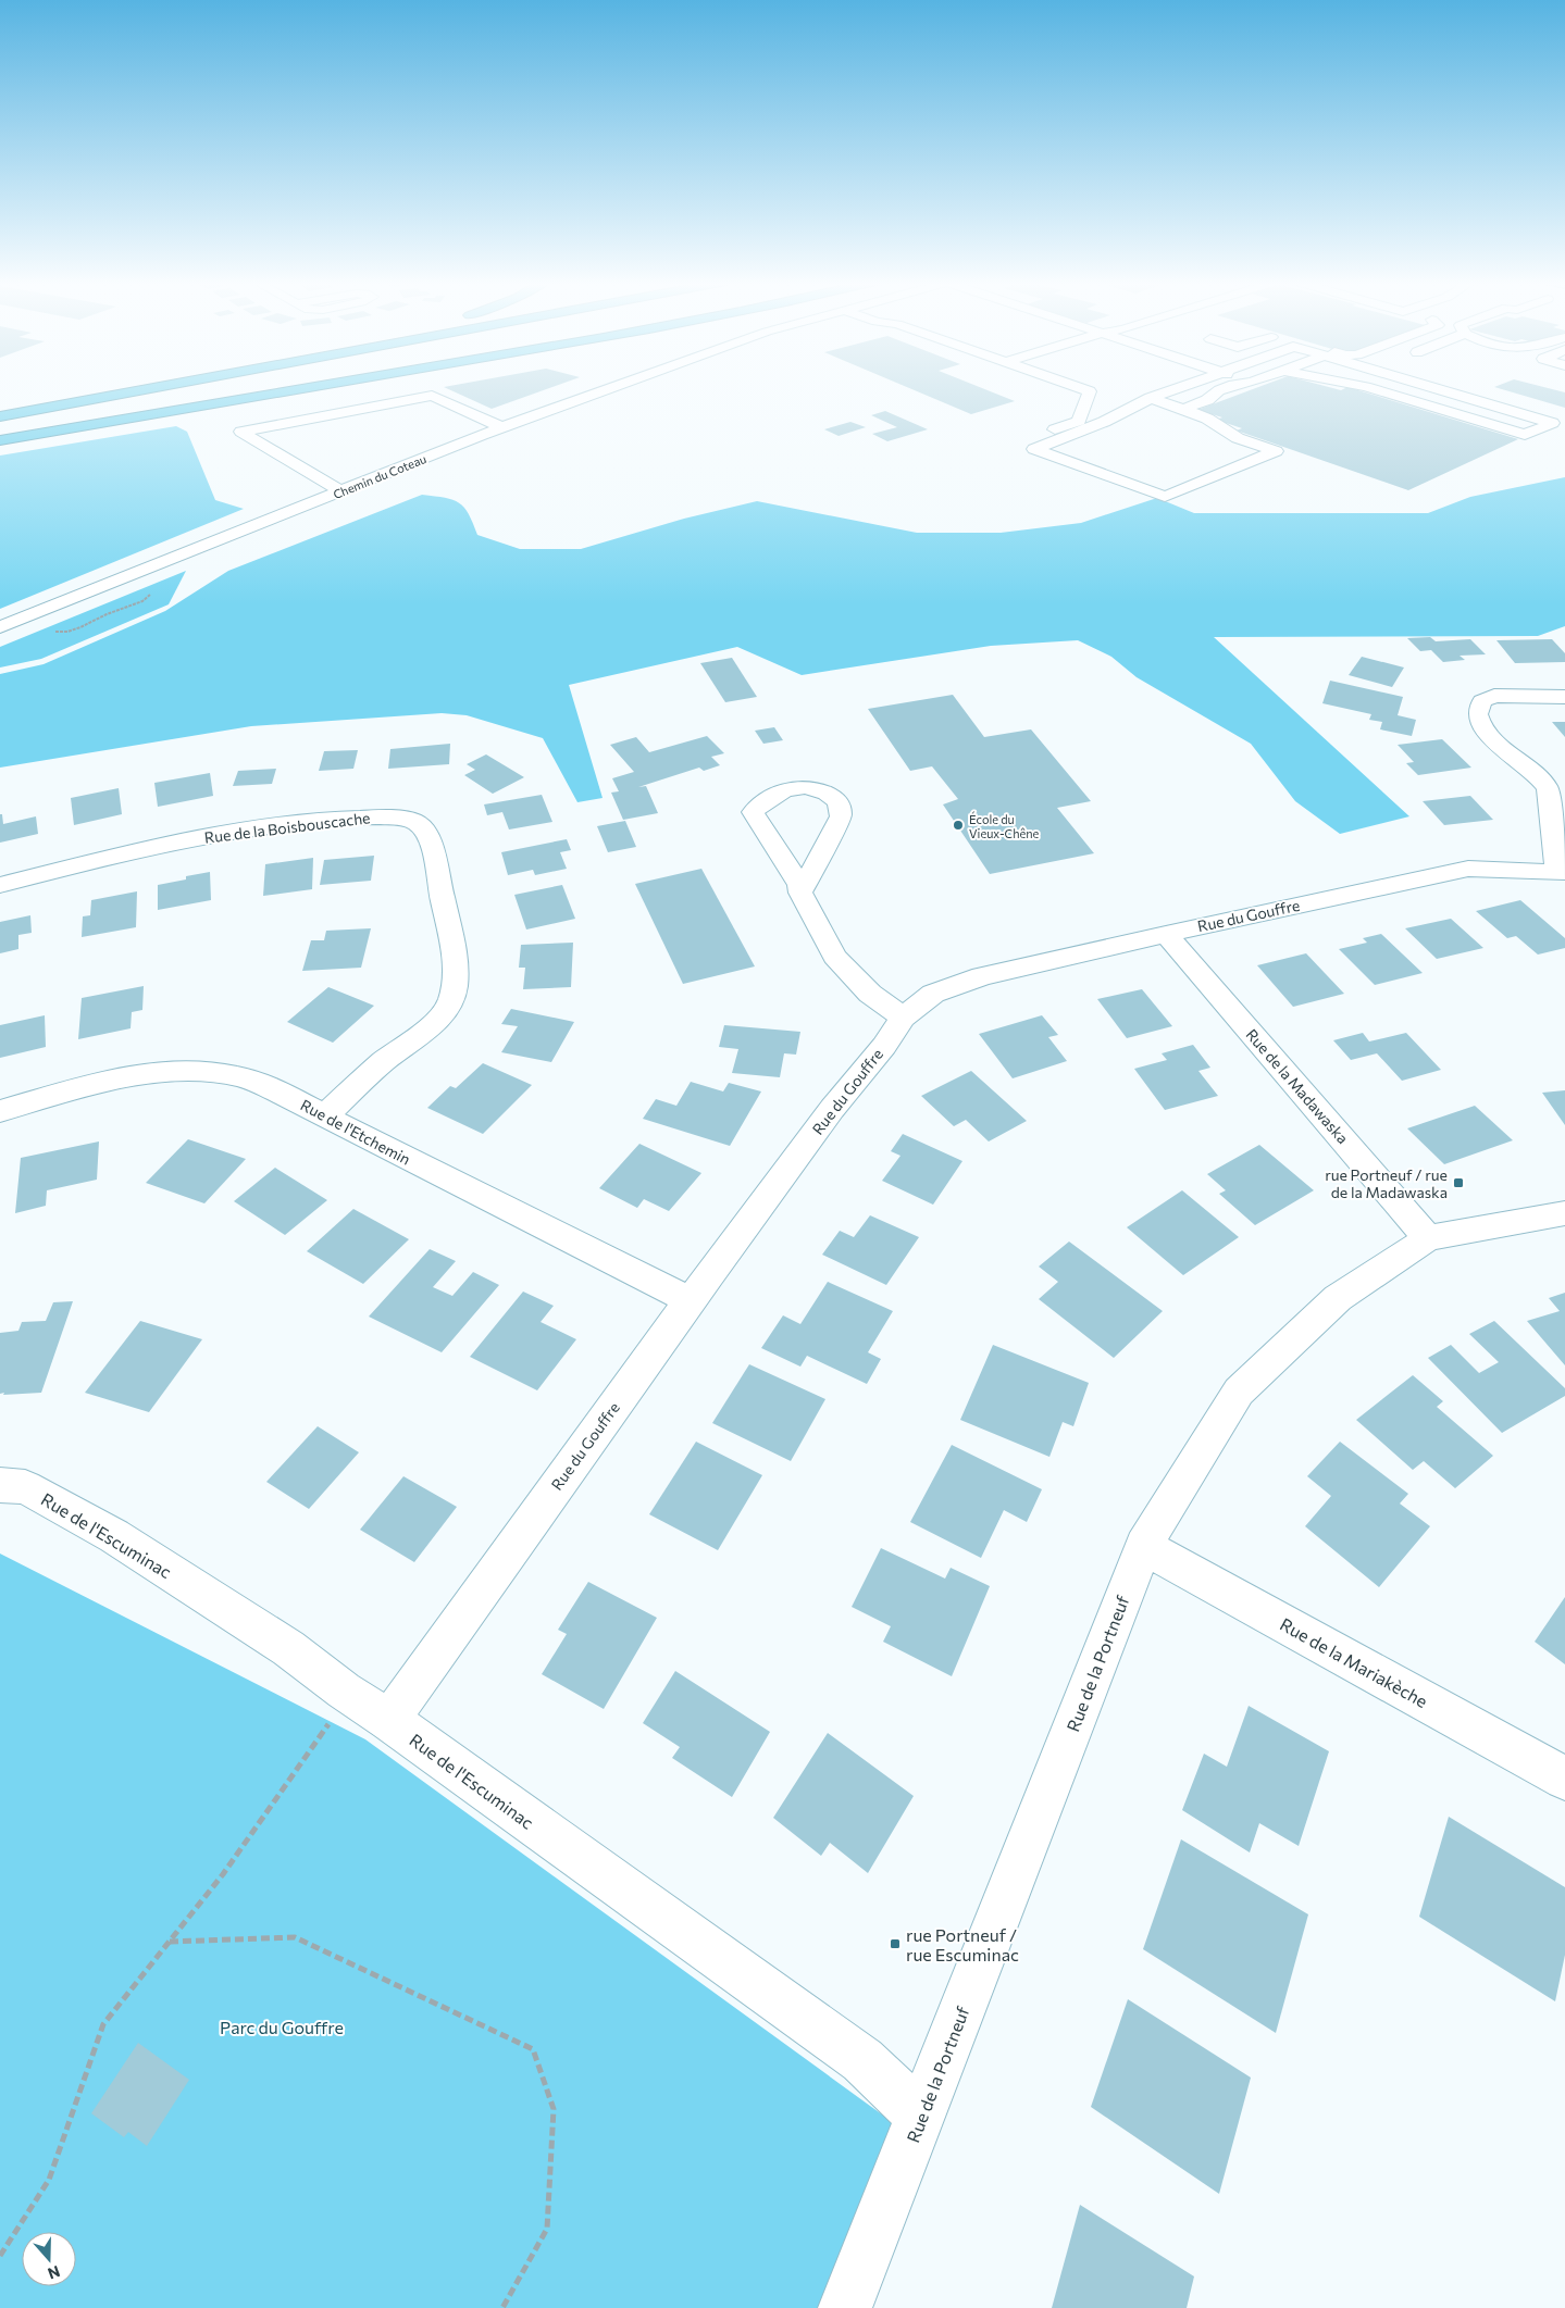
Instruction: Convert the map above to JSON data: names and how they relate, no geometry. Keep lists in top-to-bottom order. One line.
{"streets":{"street":["Chemin du Coteau","Rue de la Boisbouscache","Rue du Gouffre","Rue de la Madawaska","Rue de l'Etchemin","Rue de l'Escuminac","Rue de la Mariakèche","Rue de la Portneuf"]},"crossings":[["Rue de la Boisbouscache","Rue de l'Etchemin"],["Rue du Gouffre","Rue de la Madawaska"],["Rue du Gouffre","Rue de l'Etchemin"],["Rue du Gouffre","Rue de l'Escuminac"],["Rue de la Madawaska","Rue de la Portneuf"],["Rue de l'Escuminac","Rue de la Portneuf"],["Rue de la Mariakèche","Rue de la Portneuf"]],"parks":["Parc du Gouffre"],"places":{"other":["École du Vieux-Chêne"],"transit":["rue Portneuf / rue de la Madawaska","rue Portneuf / rue Escuminac"]},"north":"bottom"}
